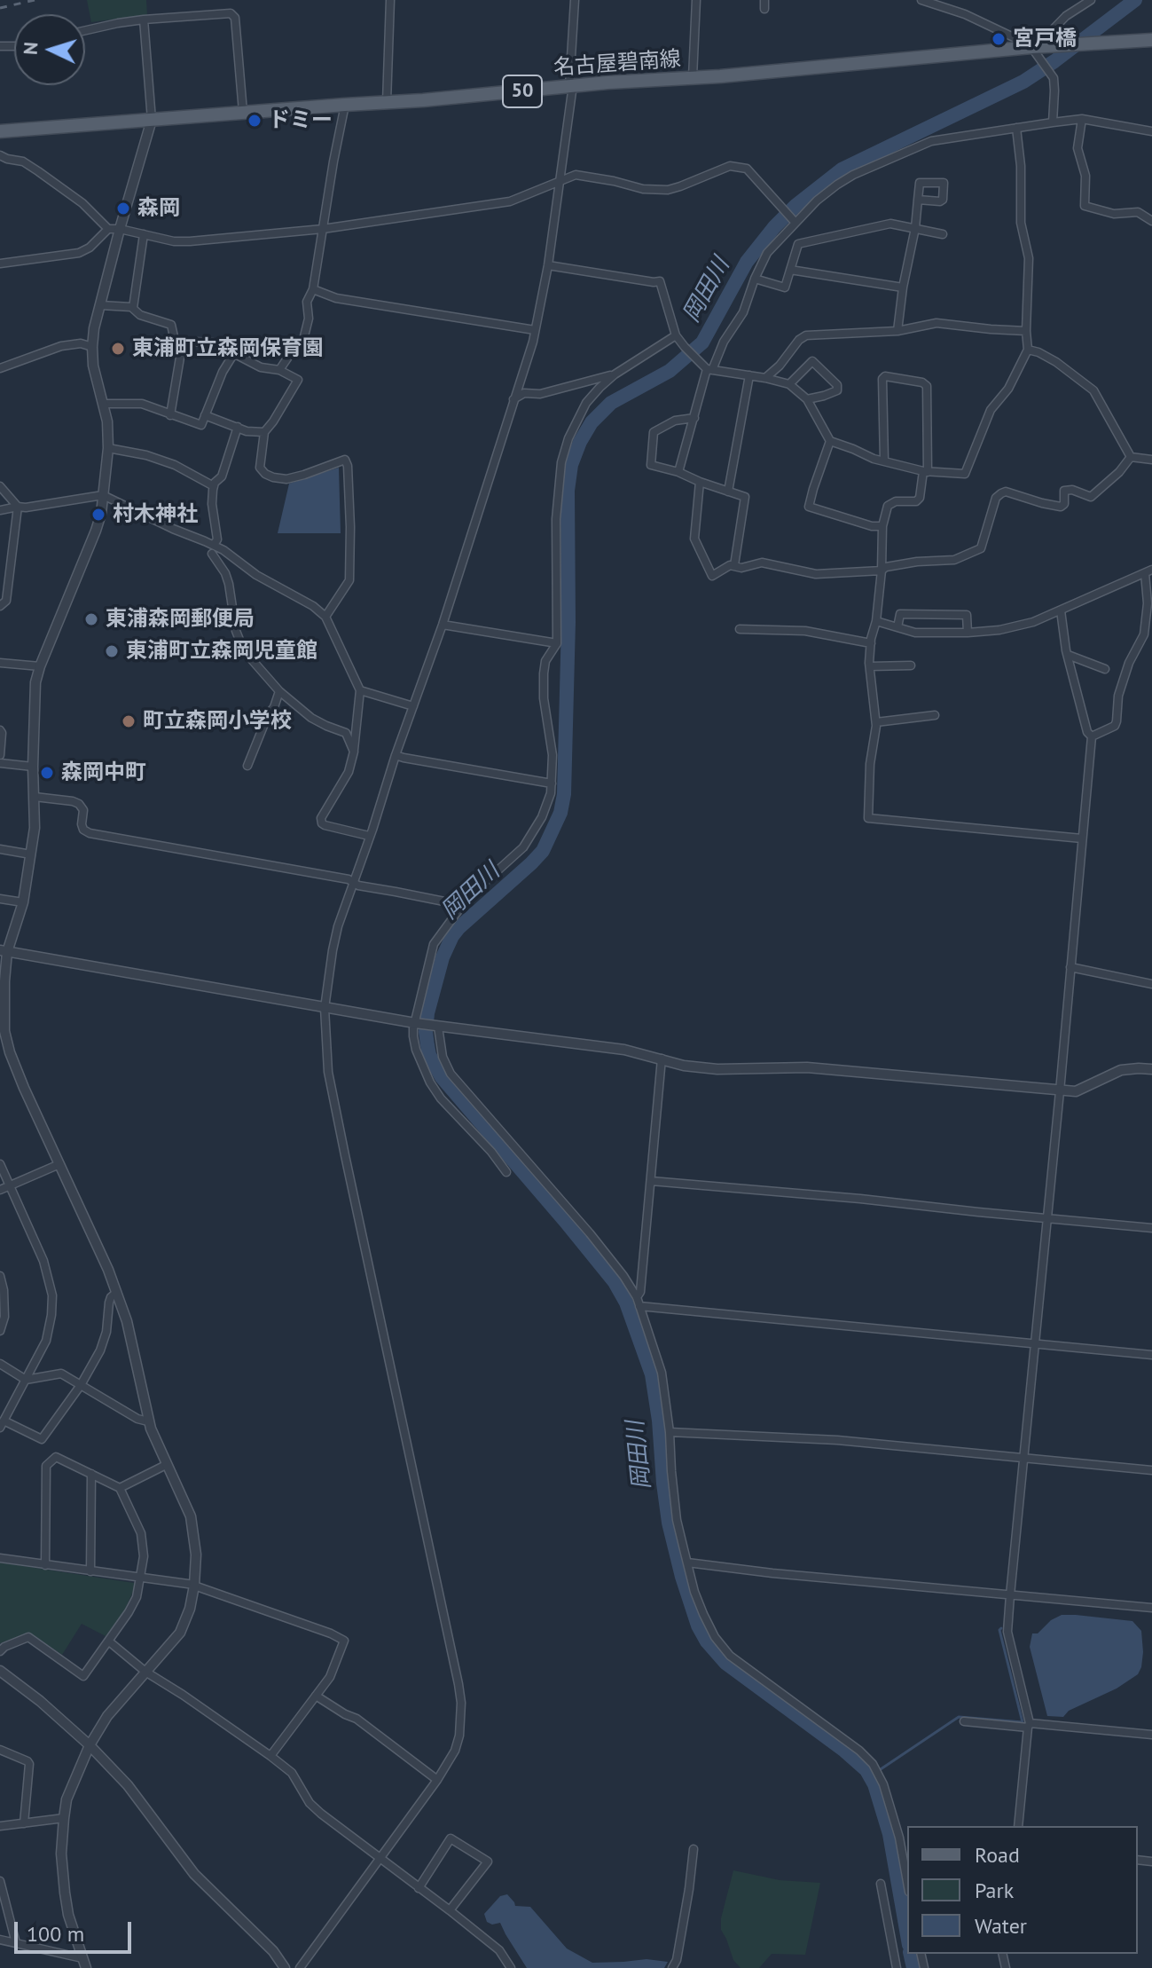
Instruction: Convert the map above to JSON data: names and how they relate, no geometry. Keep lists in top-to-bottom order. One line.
{"streets":{"main road":["名古屋碧南線","50"]},"water":["岡田川"],"places":["宮戸橋","ドミー","森岡","東浦町立森岡保育園","村木神社","東浦森岡郵便局","東浦町立森岡児童館","町立森岡小学校","森岡中町"],"legend":["Road","Park","Water"],"scale_bar":"100 m","north":"left"}
